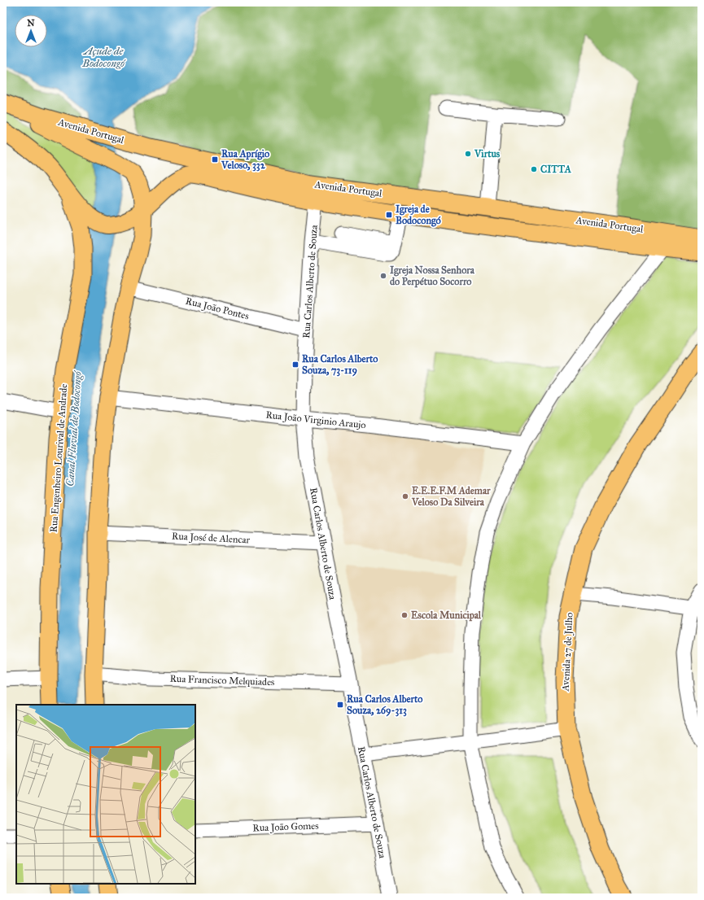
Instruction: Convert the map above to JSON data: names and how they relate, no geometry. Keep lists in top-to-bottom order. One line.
{"streets":{"main road":["Avenida Portugal","Rua Engenheiro Lourival de Andrade","Avenida 27 de Julho"],"street":["Rua Carlos Alberto de Souza","Rua João Pontes","Rua João Virginio Araujo","Rua José de Alencar","Rua Francisco Melquiades","Rua João Gomes"]},"crossings":[["Avenida Portugal","Rua Carlos Alberto de Souza"],["Avenida Portugal","Rua Engenheiro Lourival de Andrade"],["Rua Carlos Alberto de Souza","Rua João Pontes"],["Rua Carlos Alberto de Souza","Rua João Virginio Araujo"],["Rua Carlos Alberto de Souza","Rua José de Alencar"],["Rua Carlos Alberto de Souza","Rua Francisco Melquiades"],["Rua Carlos Alberto de Souza","Rua João Gomes"]],"water":["Açude de Bodocongó","Canal Fluvial de Bodocongó"],"places":{"other":["Virtus","CITTA","Igreja Nossa Senhora do Perpétuo Socorro","E.E.E.F.M Ademar Veloso Da Silveira","Escola Municipal"],"transit":["Rua Aprígio Veloso, 332","Igreja de Bodocongó","Rua Carlos Alberto Souza, 73-119","Rua Carlos Alberto Souza, 269-313"]},"north":"top"}
